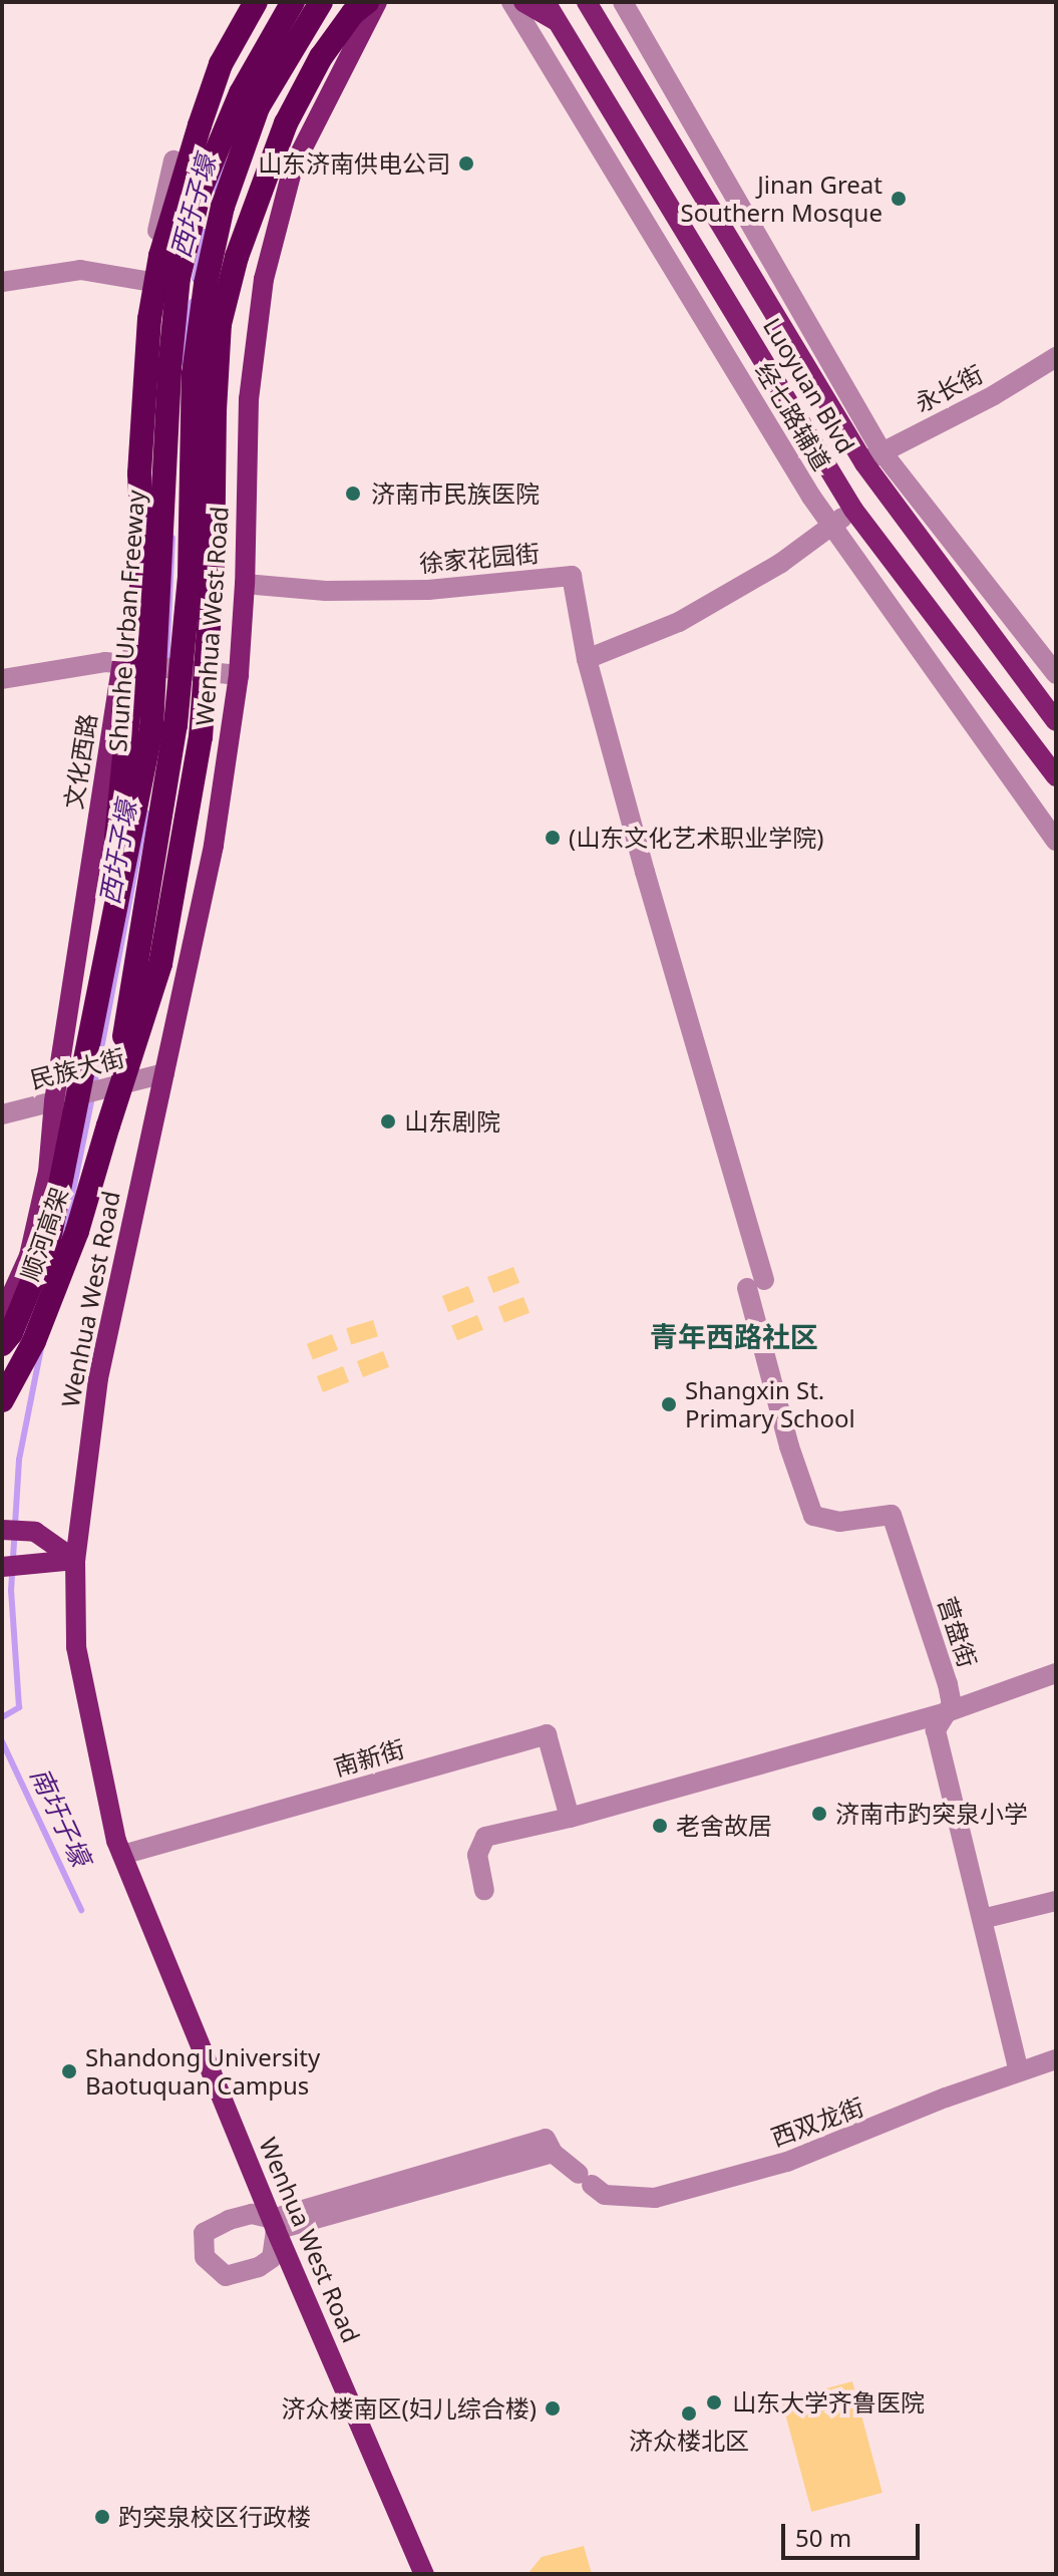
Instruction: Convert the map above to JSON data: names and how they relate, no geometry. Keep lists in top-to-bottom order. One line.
{"streets":{"highway":["Shunhe Urban Freeway","顺河高架"],"main road":["Luoyuan Blvd","Wenhua West Road","文化西路"],"street":["永长街","经七路辅道","徐家花园街","民族大街","营盘街","南新街","西双龙街"]},"crossings":[["Luoyuan Blvd","永长街"],["徐家花园街","Wenhua West Road"],["徐家花园街","营盘街"],["Wenhua West Road","民族大街"],["Wenhua West Road","南新街"],["Wenhua West Road","西双龙街"],["文化西路","民族大街"],["营盘街","西双龙街"]],"districts":["青年西路社区"],"water":["西圩子壕","南圩子壕"],"places":["山东济南供电公司","Jinan Great Southern Mosque","济南市民族医院","(山东文化艺术职业学院)","山东剧院","Shangxin St. Primary School","济南市趵突泉小学","老舍故居","Shandong University Baotuquan Campus","山东大学齐鲁医院","济众楼南区(妇儿综合楼)","济众楼北区","趵突泉校区行政楼"],"scale_bar":"50 m"}
